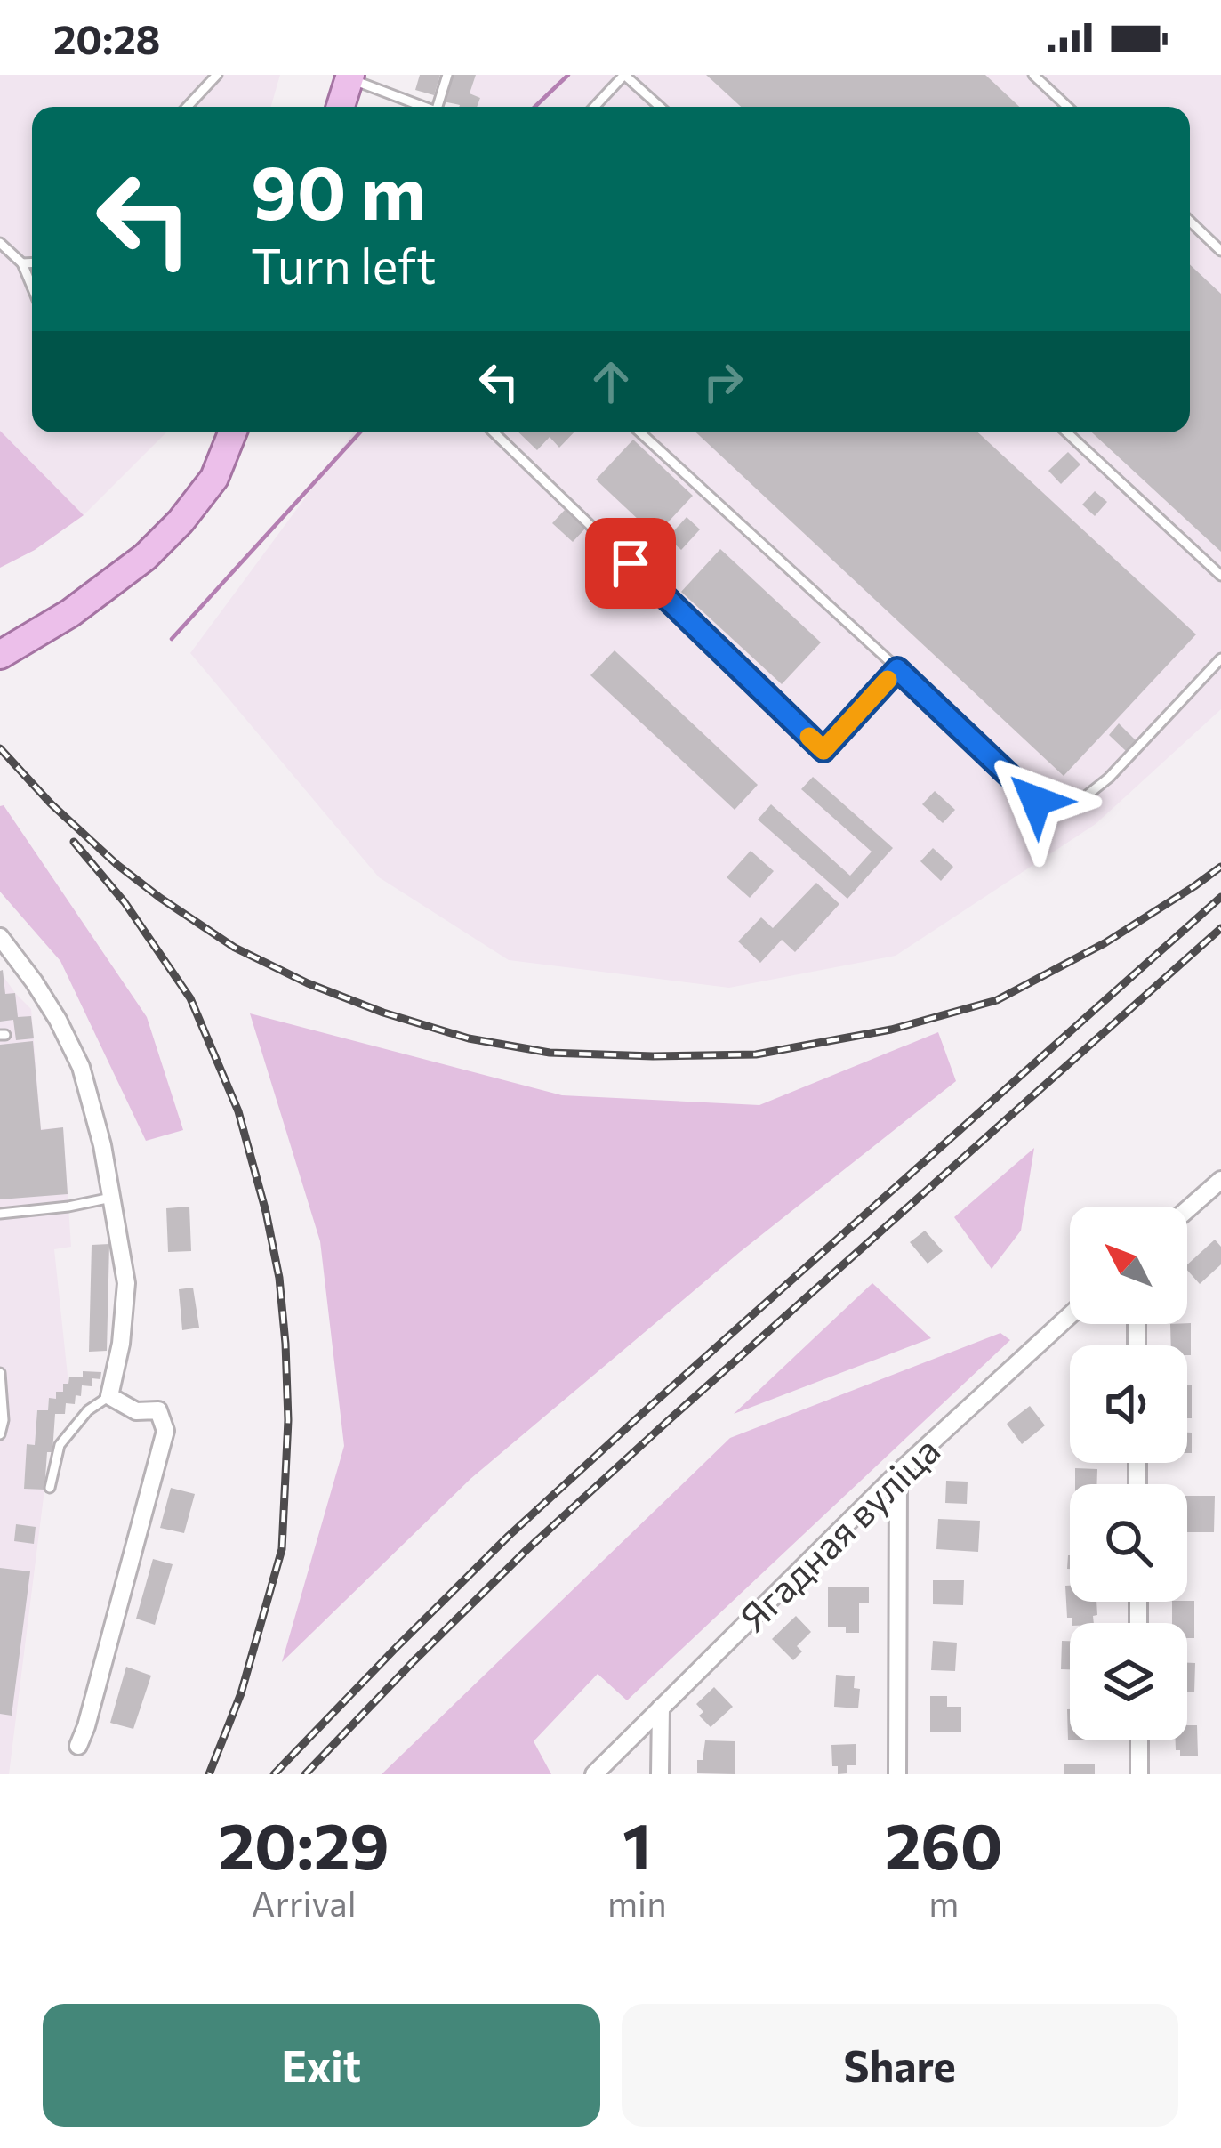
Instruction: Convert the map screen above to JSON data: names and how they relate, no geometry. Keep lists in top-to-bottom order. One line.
{"streets":{"street":["Ягадная вуліца"]},"north":"top left","page":{"status":"20:28","turn":["90 m","Turn left"],"eta":["20:29","Arrival","1","min","260","m"],"buttons":["Exit","Share"]}}
